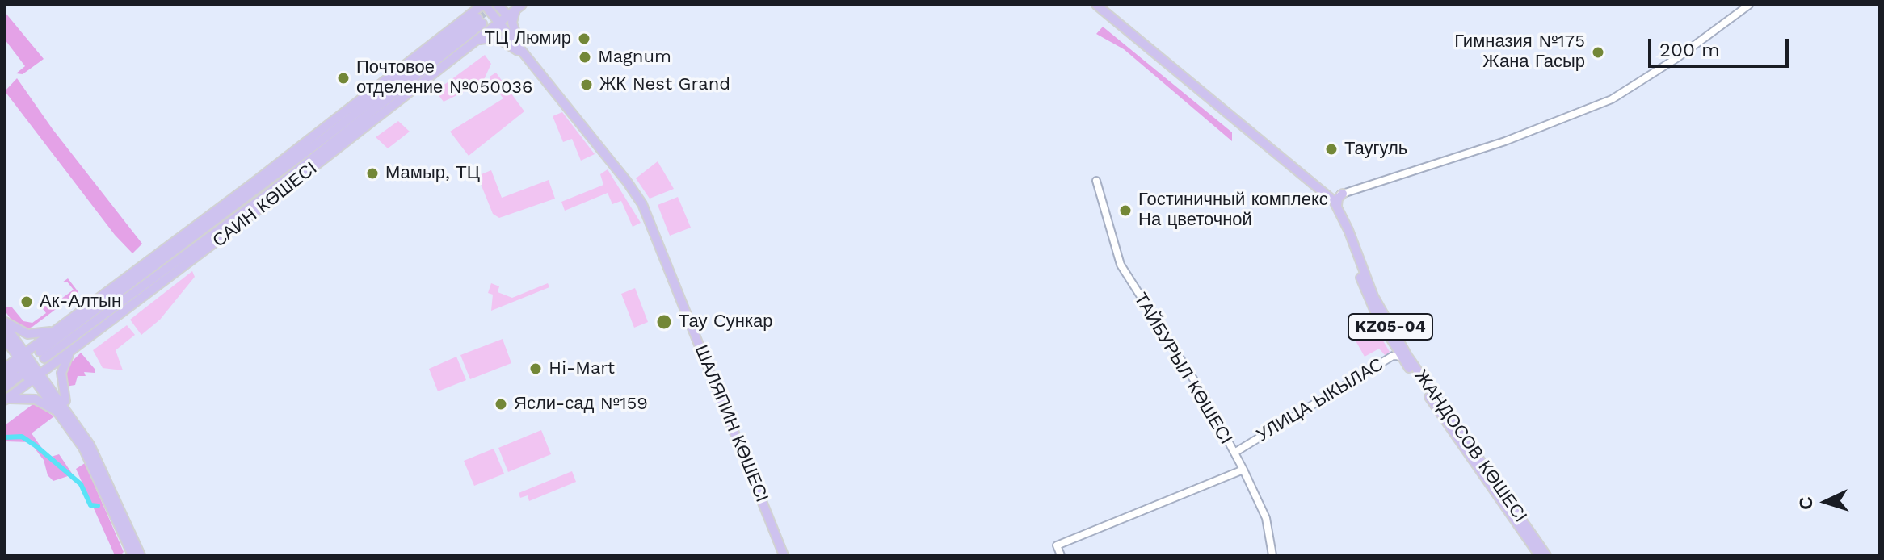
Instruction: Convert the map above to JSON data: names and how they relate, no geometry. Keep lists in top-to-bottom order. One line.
{"streets":{"main road":["САИН КӨШЕСІ","KZ05-04","ШАЛЯПИН КӨШЕСІ","ЖАНДОСОВ КӨШЕСІ"],"street":["ТАЙБУРЫЛ КӨШЕСІ","УЛИЦА ЫКЫЛАС"]},"crossings":[["САИН КӨШЕСІ","ШАЛЯПИН КӨШЕСІ"],["ТАЙБУРЫЛ КӨШЕСІ","УЛИЦА ЫКЫЛАС"],["УЛИЦА ЫКЫЛАС","ЖАНДОСОВ КӨШЕСІ"]],"places":["ТЦ Люмир","Гимназия №175 Жана Гасыр","Magnum","Почтовое отделение №050036","ЖК Nest Grand","Таугуль","Мамыр, ТЦ","Гостиничный комплекс На цветочной","Ак-Алтын","Тау Сункар","Hi-Mart","Ясли-сад №159"],"scale_bar":"200 m","north":"left"}
